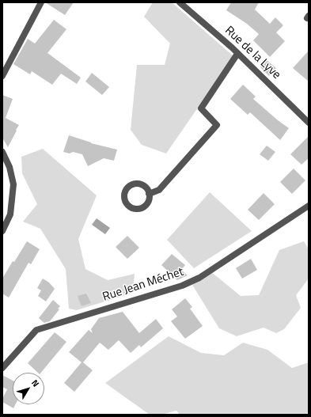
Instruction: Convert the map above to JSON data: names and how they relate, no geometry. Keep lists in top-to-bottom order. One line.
{"streets":{"street":["Rue de la Lyve","Rue Jean Méchet"]},"north":"top right"}
